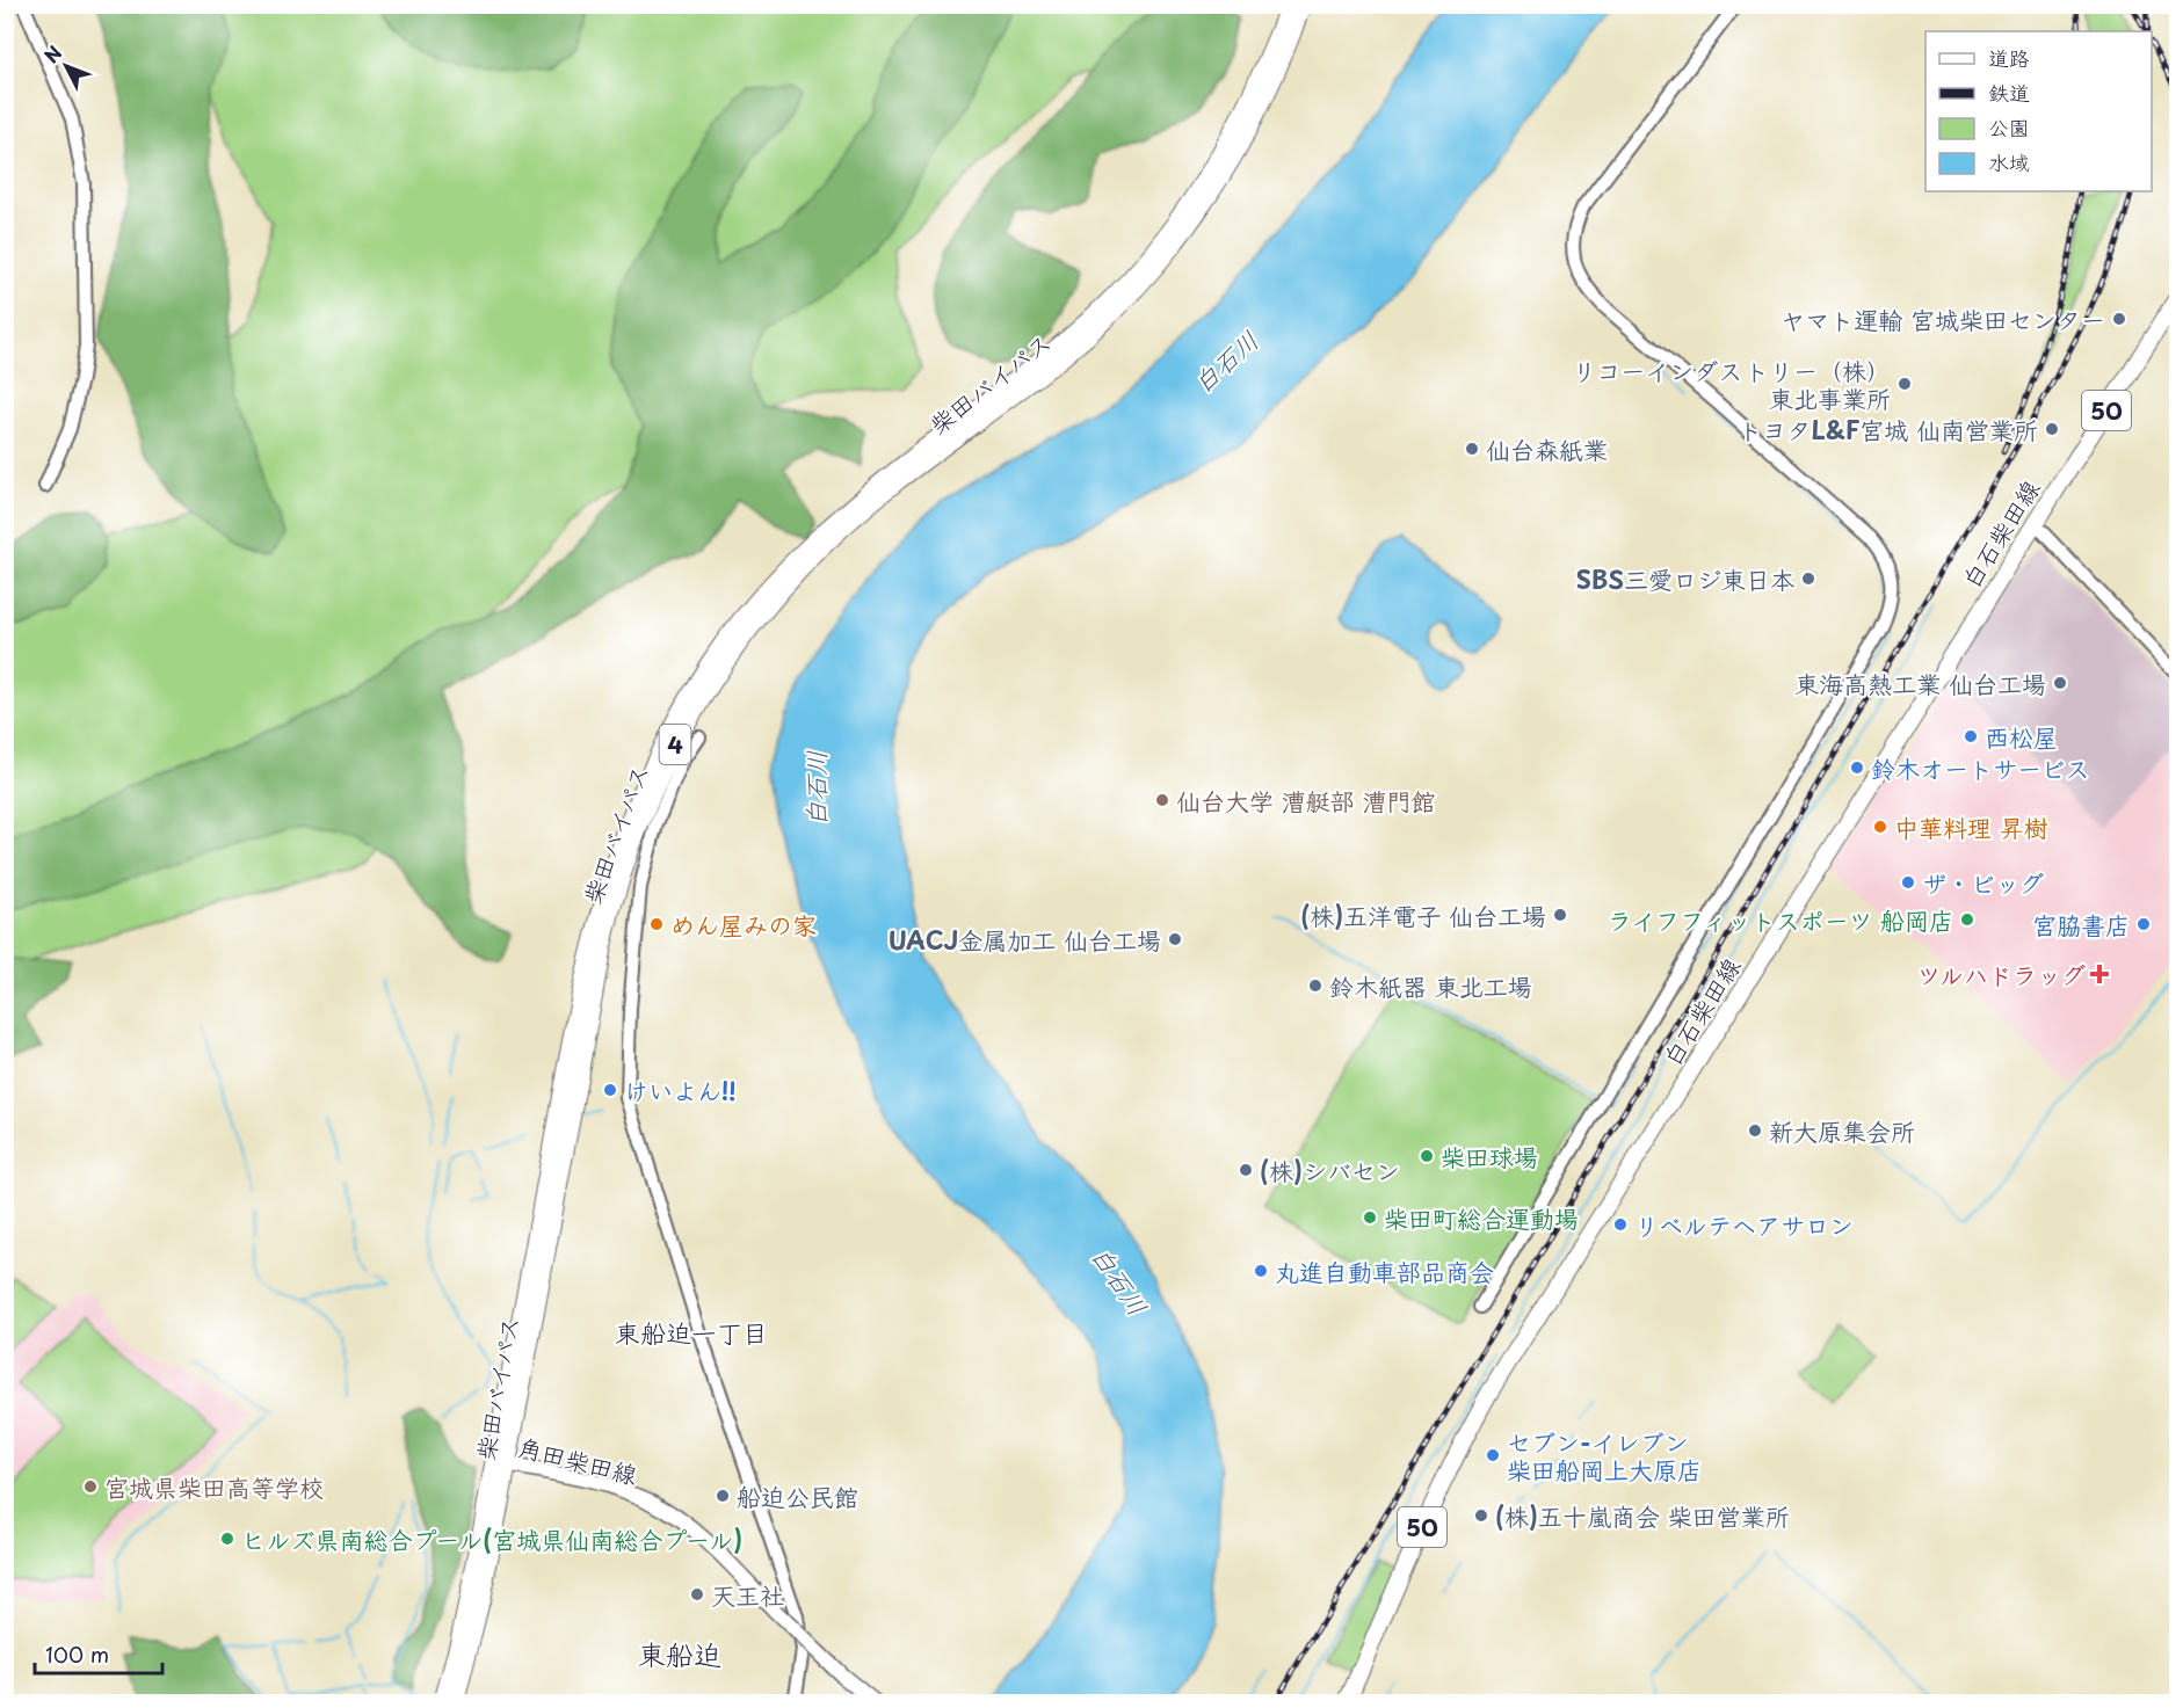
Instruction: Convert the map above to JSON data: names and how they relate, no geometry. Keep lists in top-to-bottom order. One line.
{"streets":{"main road":["柴田バイパス","50","白石柴田線","4","角田柴田線"]},"crossings":[["柴田バイパス","角田柴田線"]],"districts":["東船迫一丁目","東船迫"],"water":["白石川"],"places":{"other":["ヤマト運輸 宮城柴田センター","リコーインダストリー（株） 東北事業所","トヨタL&F宮城 仙南営業所","仙台森紙業","SBS三愛ロジ東日本","東海高熱工業 仙台工場","西松屋","鈴木オートサービス","仙台大学 漕艇部 漕門館","中華料理 昇樹","ザ・ビッグ","(株)五洋電子 仙台工場","ライフフィットスポーツ 船岡店","めん屋みの家","宮脇書店","UACJ金属加工 仙台工場","鈴木紙器 東北工場","けいよん!!","新大原集会所","柴田球場","(株)シバセン","柴田町総合運動場","リベルテヘアサロン","丸進自動車部品商会","セブン-イレブン 柴田船岡上大原店","宮城県柴田高等学校","船迫公民館","(株)五十嵐商会 柴田営業所","ヒルズ県南総合プール(宮城県仙南総合プール)","天王社"],"health":["ツルハドラッグ"]},"legend":["道路","鉄道","公園","水域"],"scale_bar":"100 m","north":"top left"}
